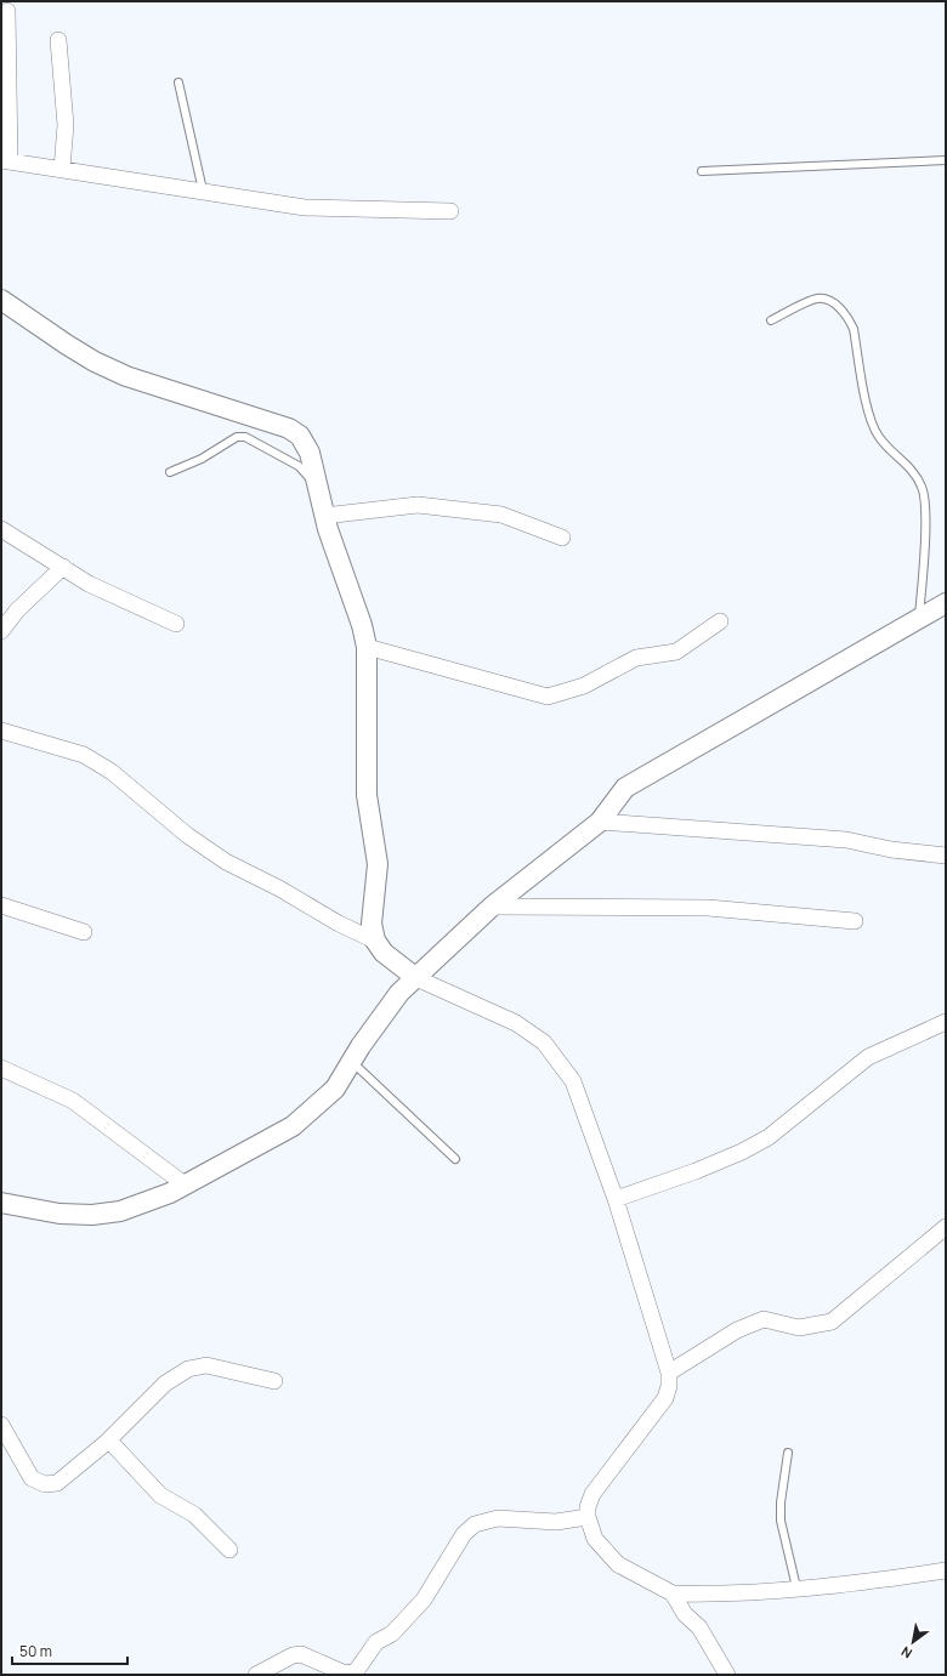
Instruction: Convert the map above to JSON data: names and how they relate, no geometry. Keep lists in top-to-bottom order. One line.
{"scale_bar":"50 m","north":"bottom left"}
